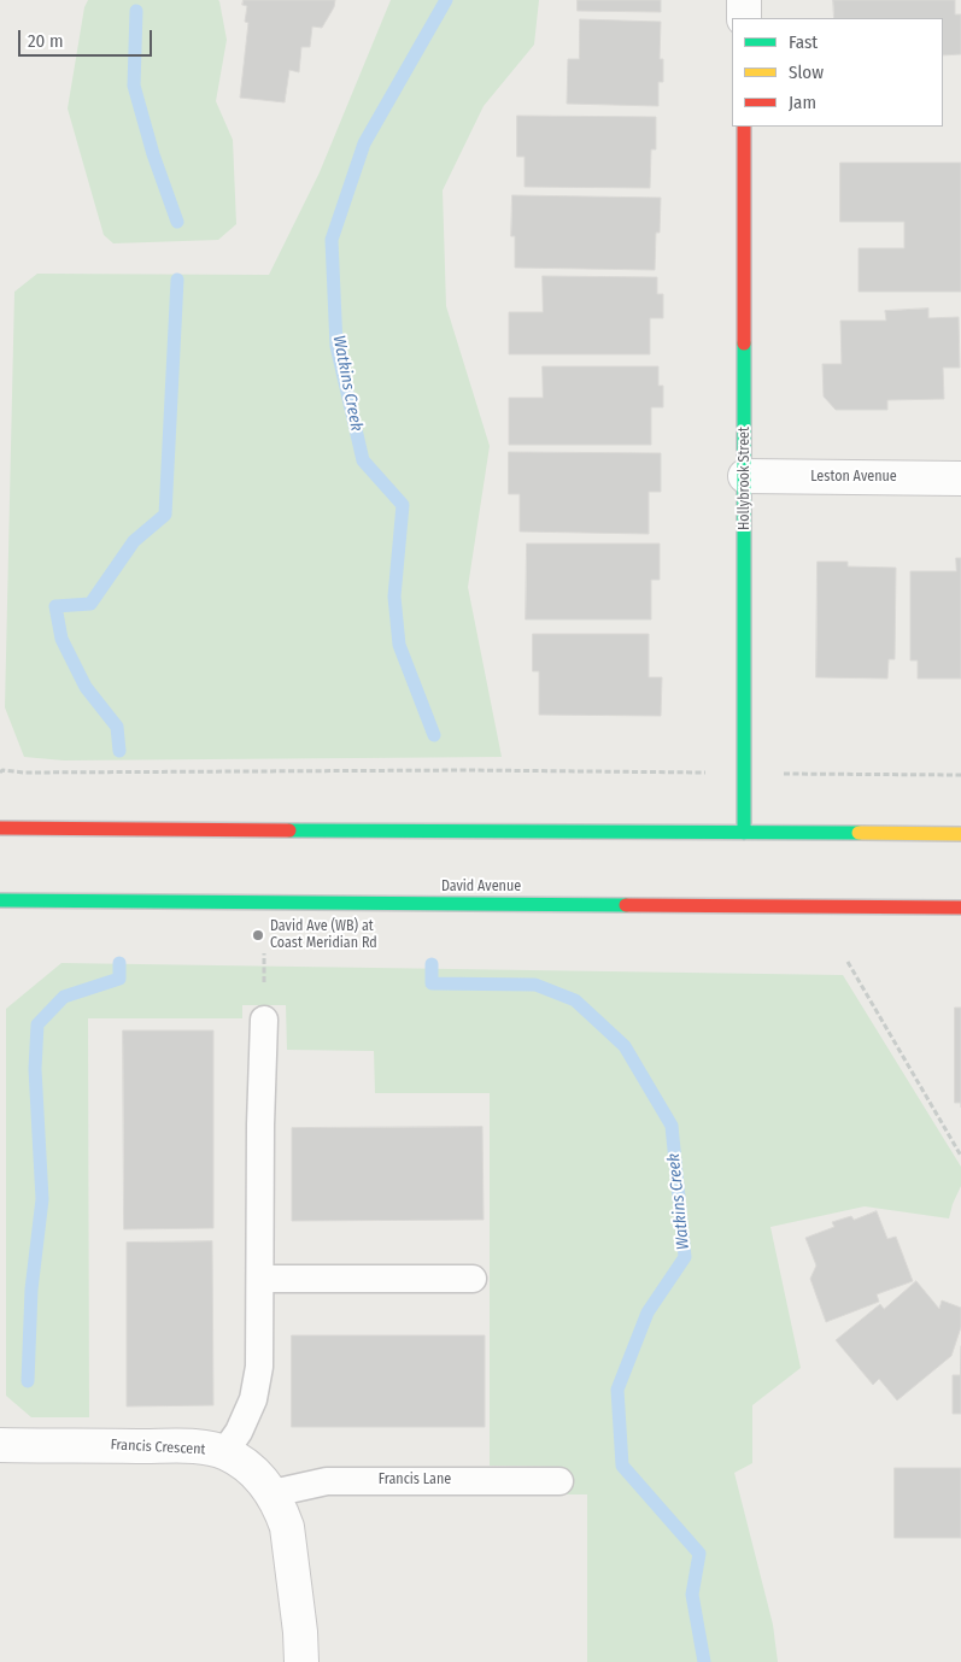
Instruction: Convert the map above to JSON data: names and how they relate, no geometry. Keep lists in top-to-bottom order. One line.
{"streets":{"main road":["Hollybrook Street","David Avenue"],"street":["Leston Avenue","Francis Crescent"],"lane":["Francis Lane"]},"crossings":[["Leston Avenue","Hollybrook Street"],["Francis Crescent","Francis Lane"]],"water":["Watkins Creek"],"places":["David Ave (WB) at Coast Meridian Rd"],"legend":["Fast","Slow","Jam"],"scale_bar":"20 m"}
